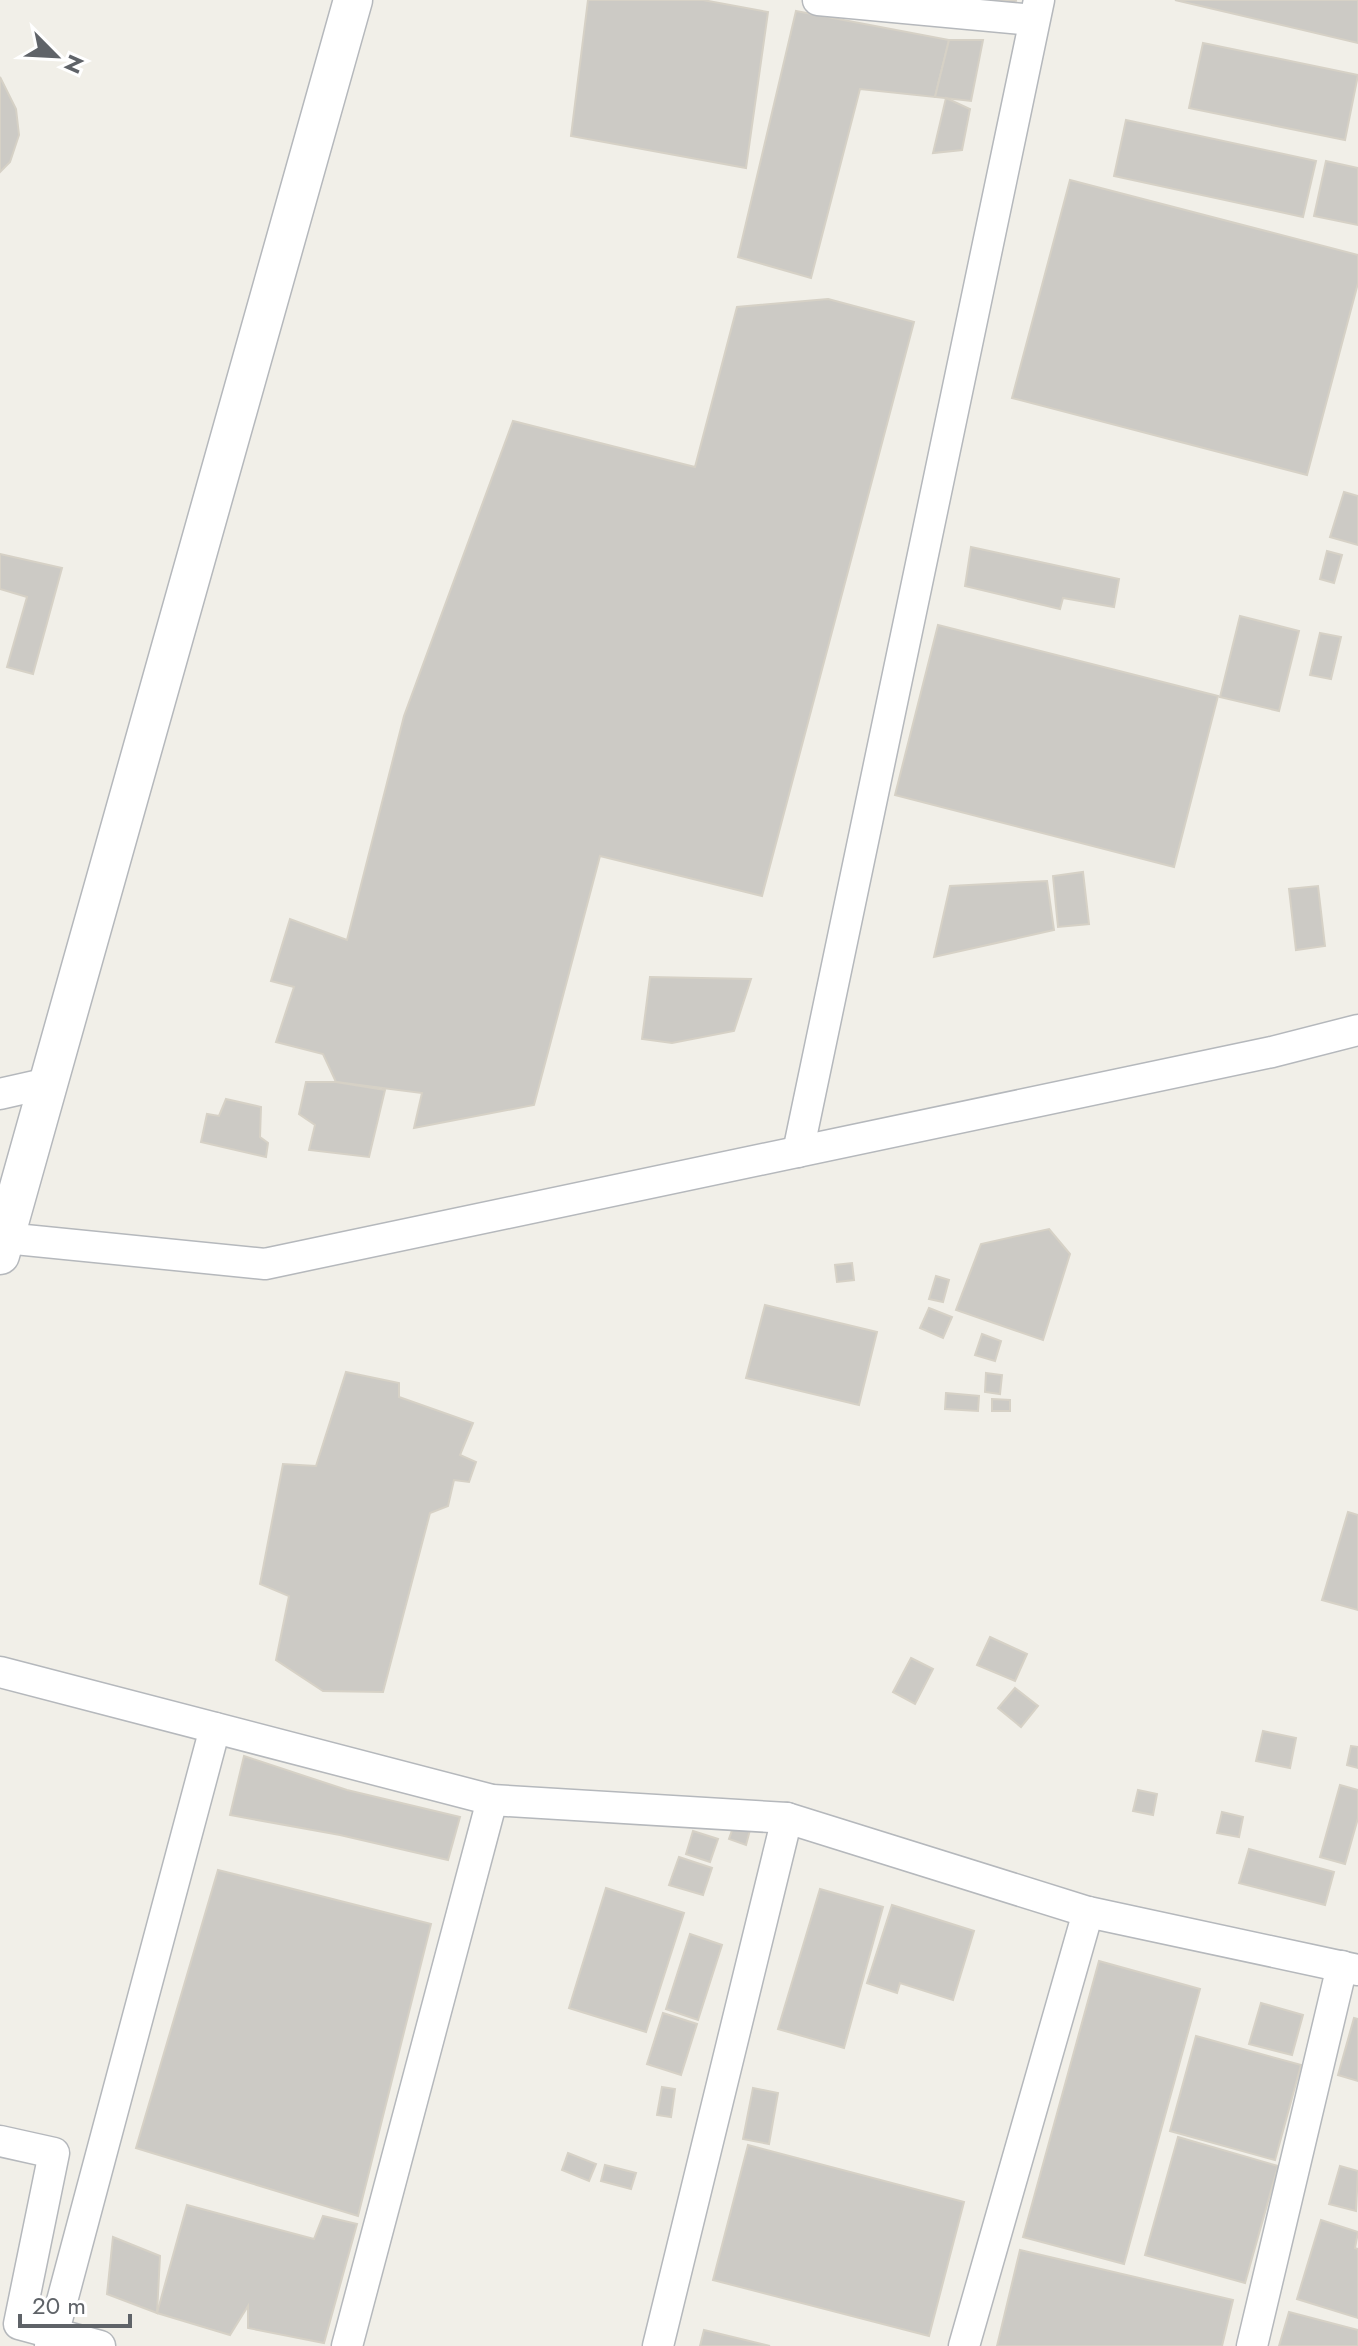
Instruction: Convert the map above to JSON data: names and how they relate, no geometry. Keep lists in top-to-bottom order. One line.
{"scale_bar":"20 m","north":"bottom right"}
